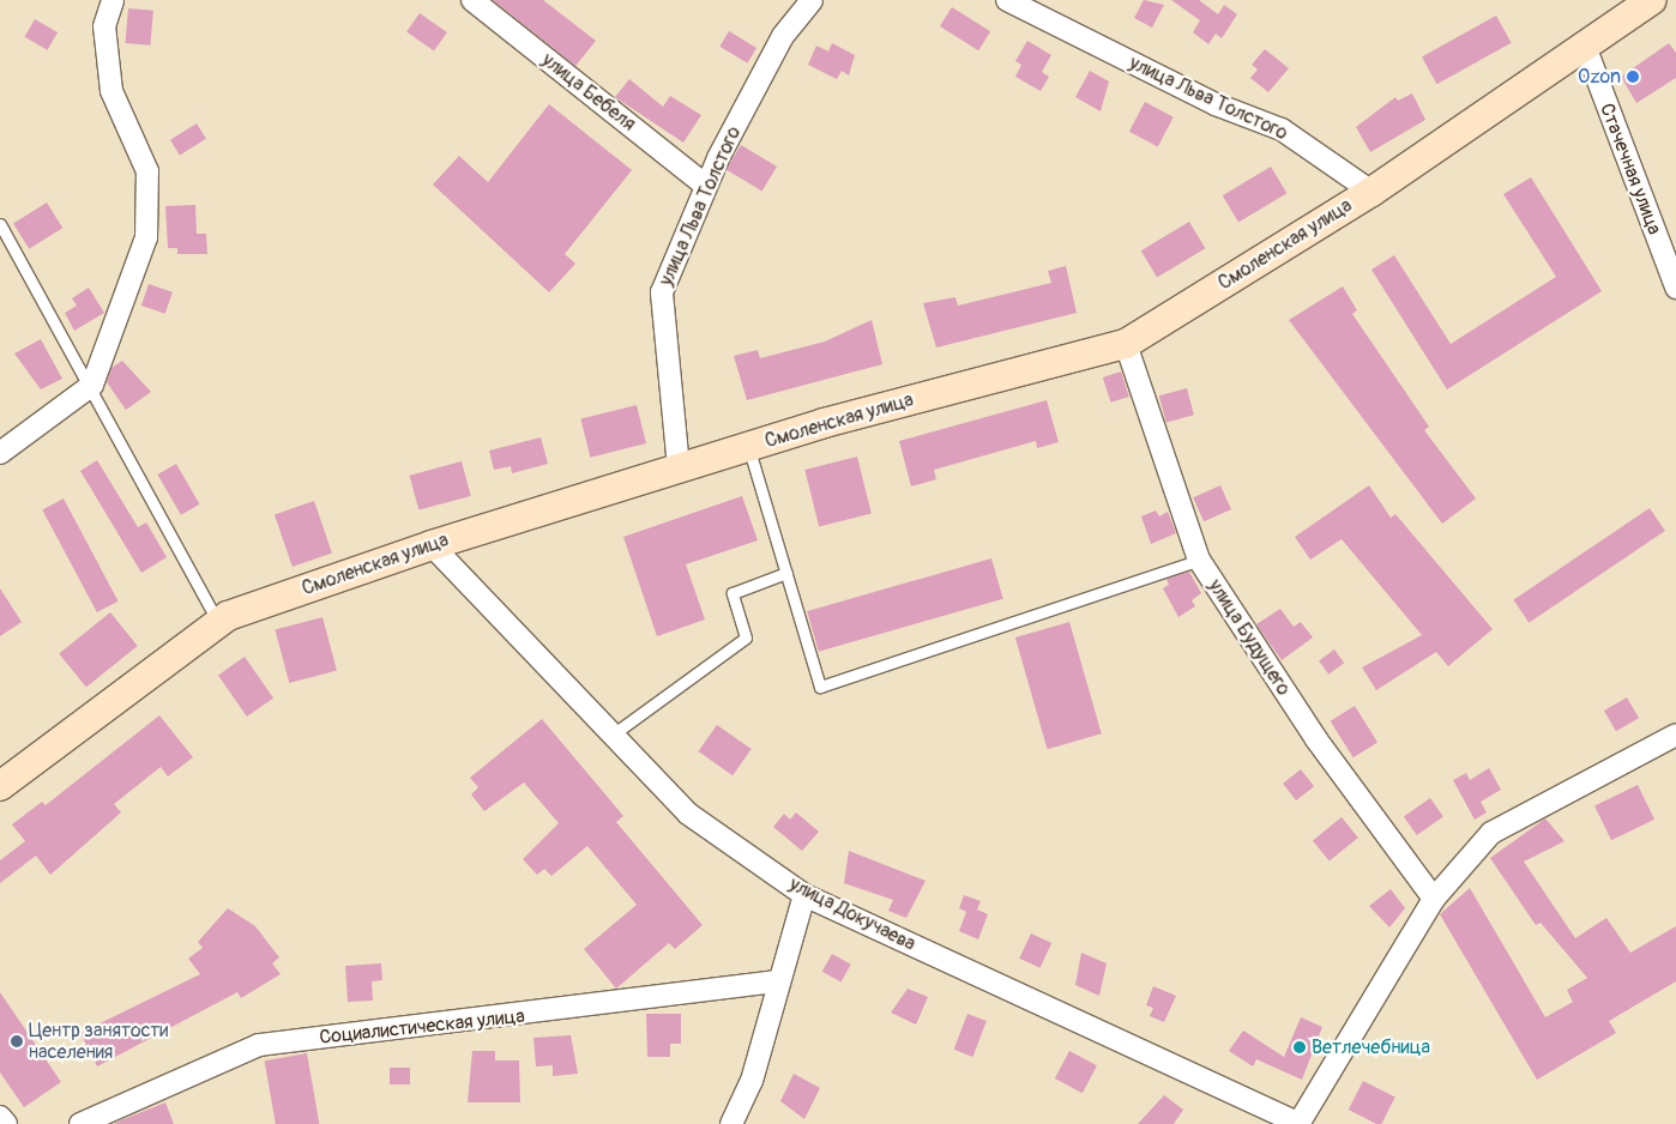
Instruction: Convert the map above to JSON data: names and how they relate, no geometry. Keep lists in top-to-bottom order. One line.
{"streets":{"main road":["Смоленская улица"],"street":["улица Бебеля","улица Льва Толстого","Стачечная улица","улица Будущего","улица Докучаева","Социалистическая улица"]},"crossings":[["улица Бебеля","улица Льва Толстого"],["улица Льва Толстого","Смоленская улица"],["Стачечная улица","Смоленская улица"],["Смоленская улица","улица Будущего"],["Смоленская улица","улица Докучаева"]],"places":["Ozon","Центр занятости населения","Ветлечебница"]}
